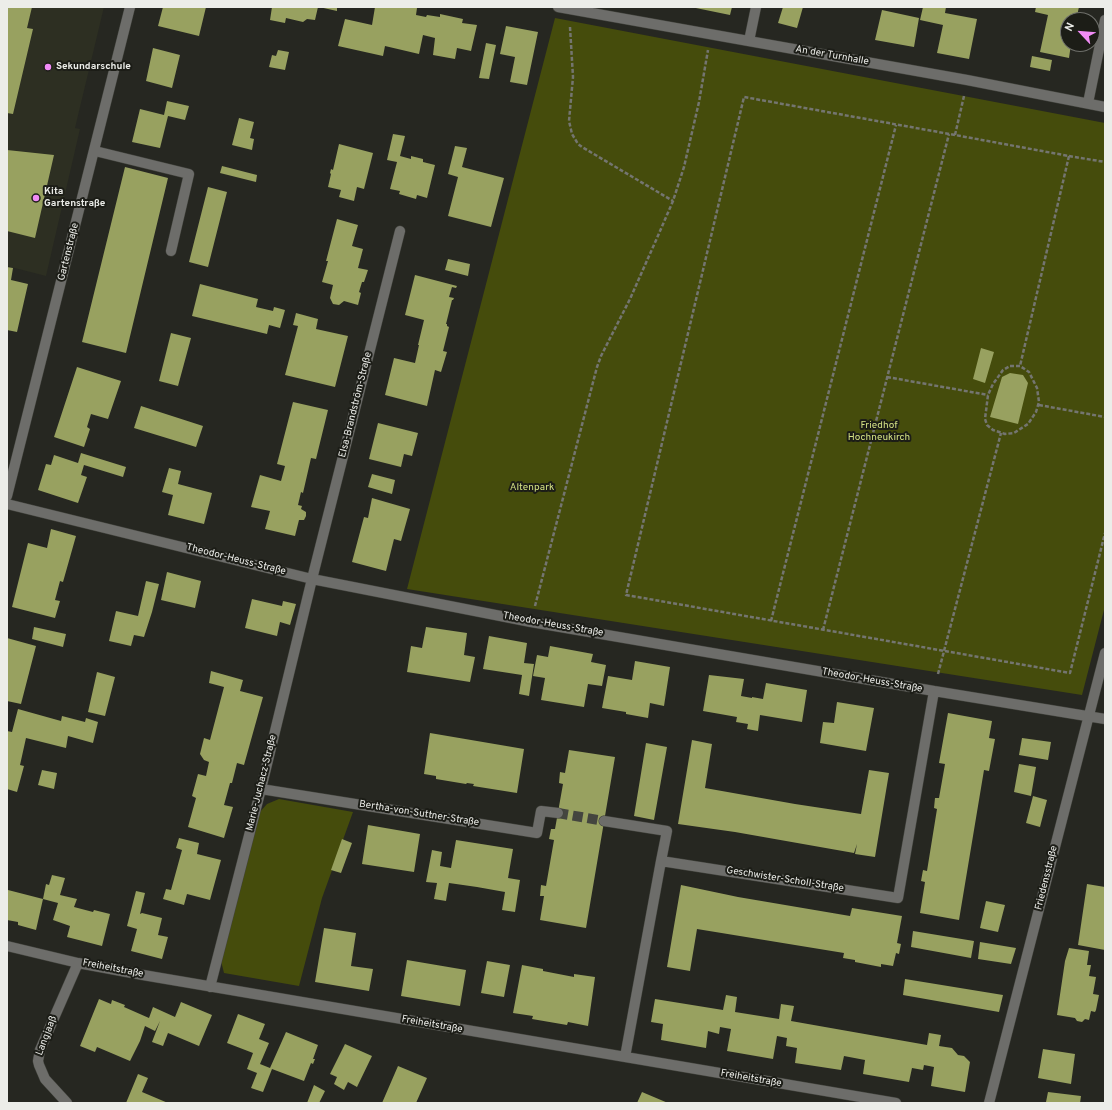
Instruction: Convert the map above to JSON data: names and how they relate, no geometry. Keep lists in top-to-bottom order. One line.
{"streets":{"street":["An der Turnhalle","Gartenstraße","Elsa-Brandström-Straße","Theodor-Heuss-Straße","Marie-Juchacz-Straße","Bertha-von-Suttner-Straße","Friedensstraße","Geschwister-Scholl-Straße","Freiheitstraße","Langjaaß"]},"crossings":[["Elsa-Brandström-Straße","Theodor-Heuss-Straße"],["Elsa-Brandström-Straße","Marie-Juchacz-Straße"],["Theodor-Heuss-Straße","Marie-Juchacz-Straße"],["Theodor-Heuss-Straße","Friedensstraße"],["Theodor-Heuss-Straße","Geschwister-Scholl-Straße"],["Marie-Juchacz-Straße","Bertha-von-Suttner-Straße"],["Marie-Juchacz-Straße","Freiheitstraße"],["Freiheitstraße","Langjaaß"]],"parks":["Friedhof Hochneukirch","Altenpark"],"places":["Sekundarschule","Kita Gartenstraße"],"north":"top left"}
